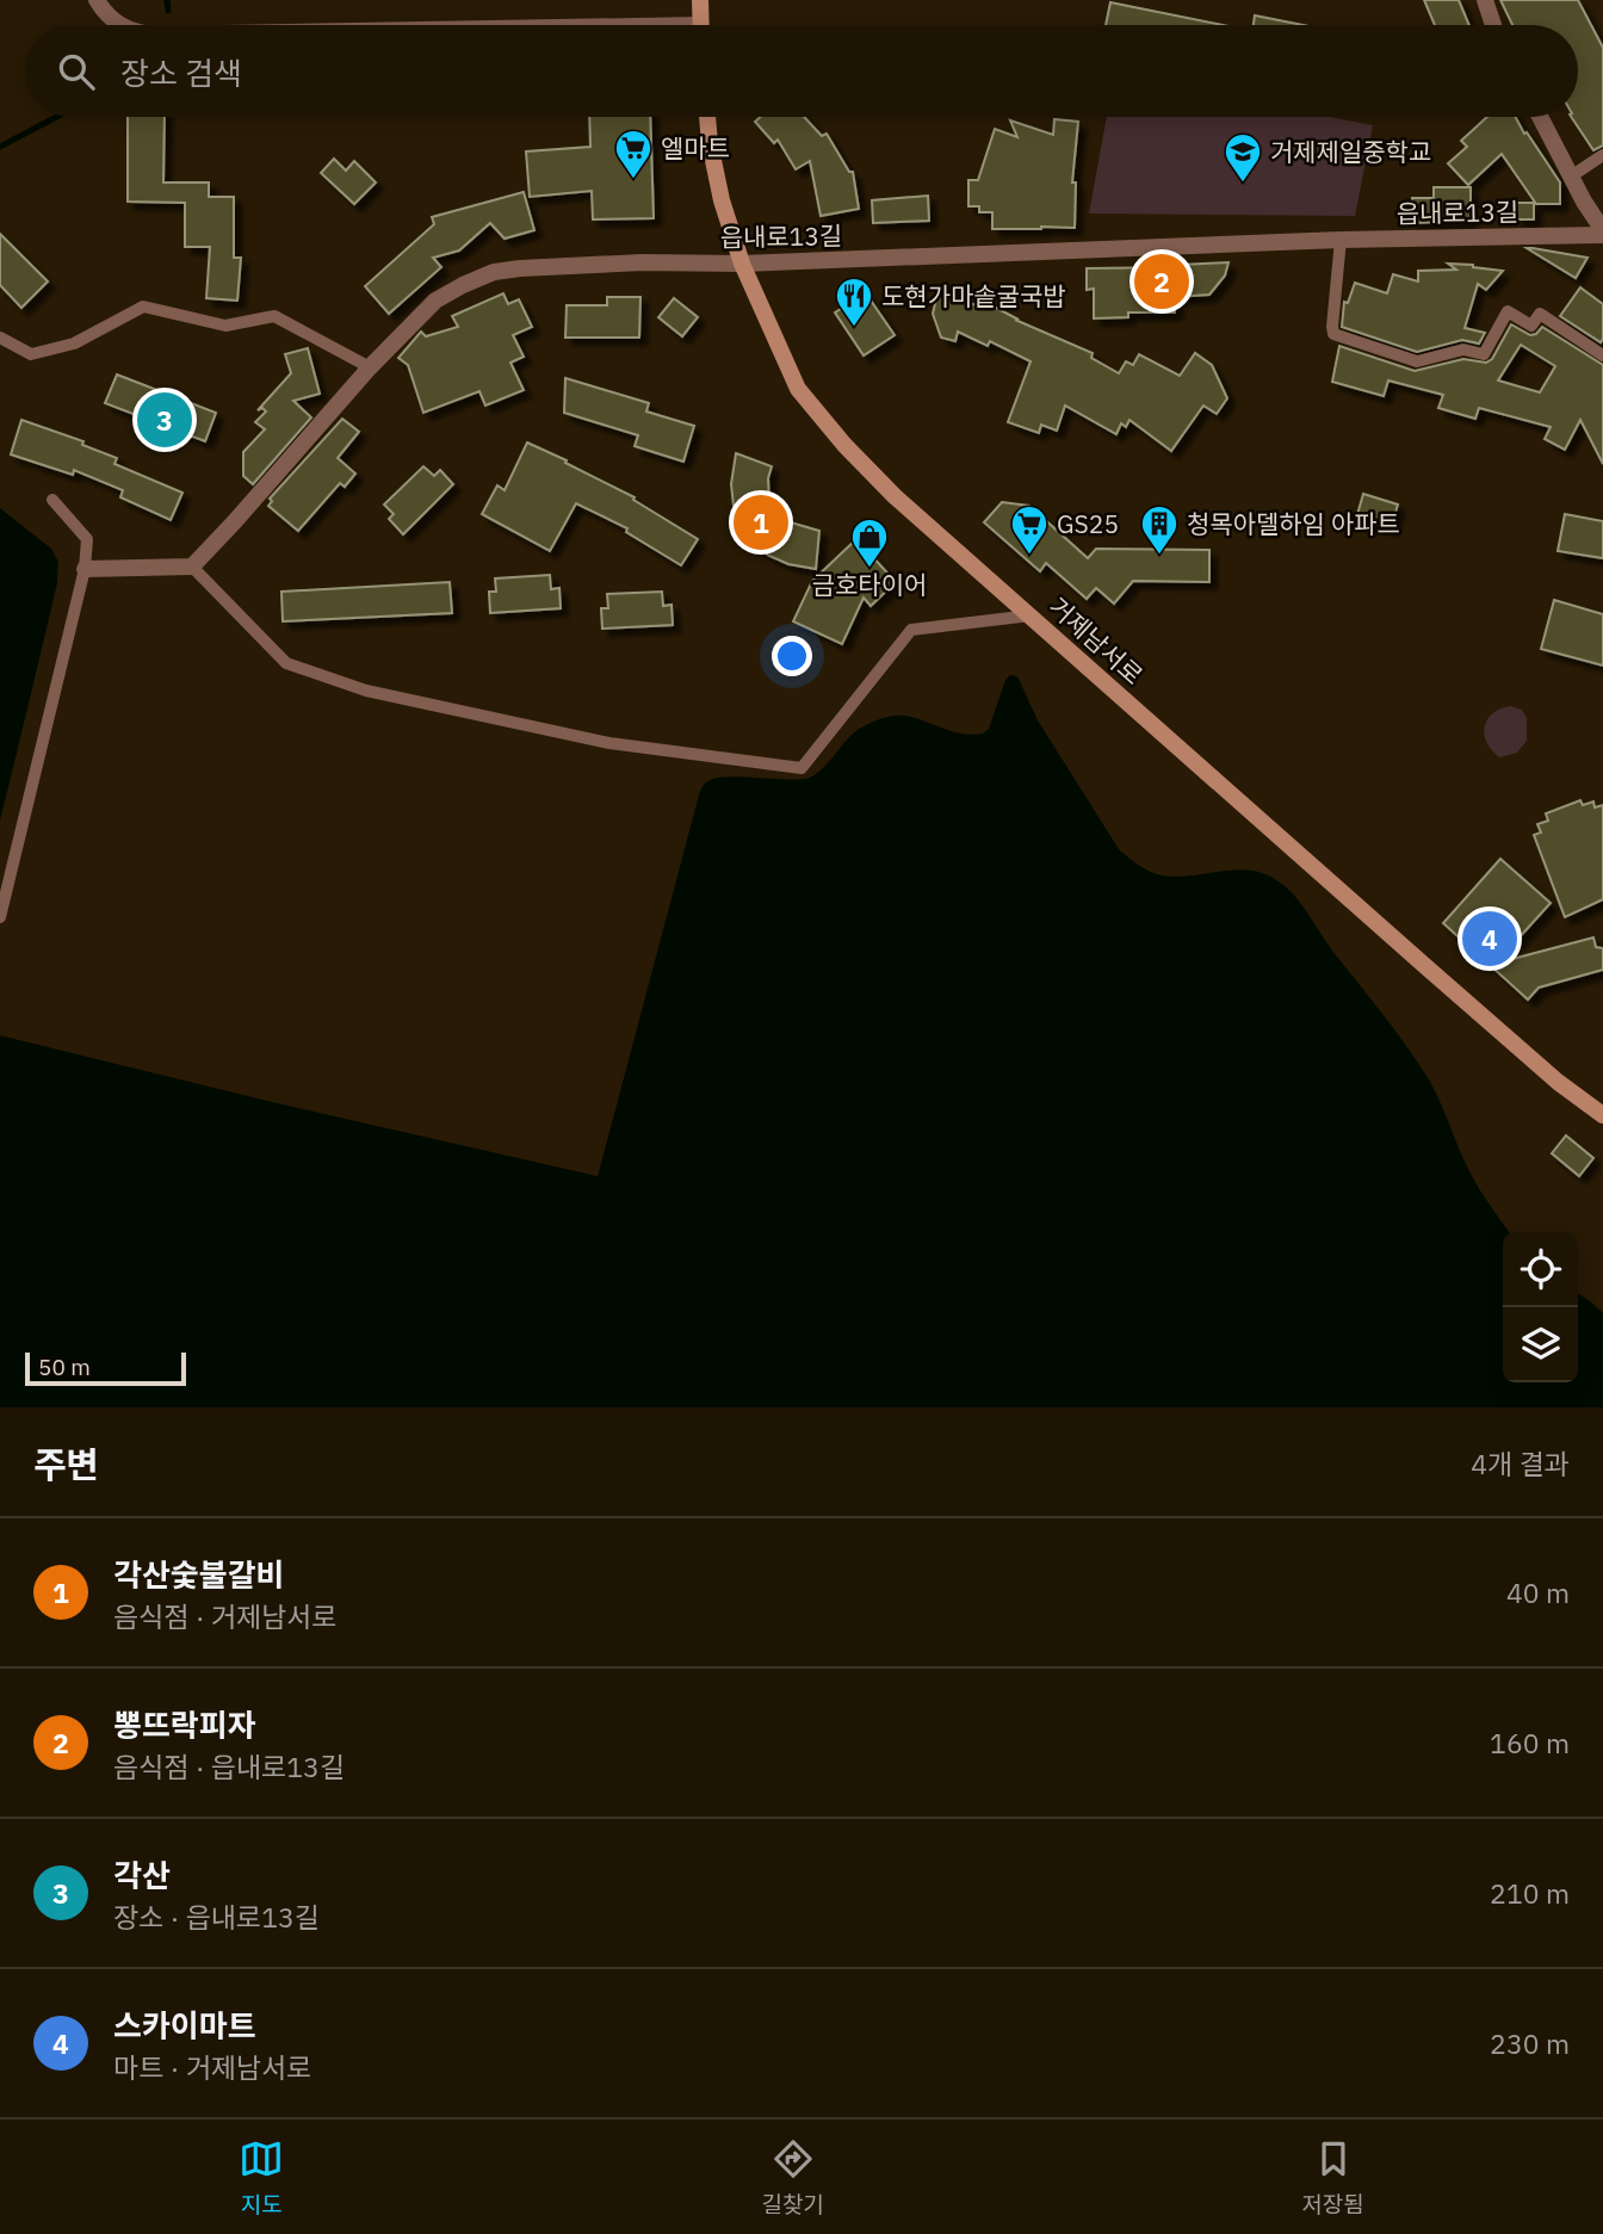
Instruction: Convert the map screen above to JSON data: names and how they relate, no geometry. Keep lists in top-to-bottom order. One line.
{"streets":{"main road":["거제남서로"],"street":["읍내로13길"]},"crossings":[["읍내로13길","거제남서로"]],"places":{"supermarket":["엘마트","GS25"],"school or university":["거제제일중학교"],"restaurant":["도현가마솥굴국밥"],"building":["청목아델하임 아파트"],"shop":["금호타이어"]},"scale_bar":"50 m","page":{"search":"장소 검색","pins":["2","3","1","4"],"scale":"50 m","heading":["주변","4개 결과"],"list":[{"mark":"1","name":"각산숯불갈비","note":"음식점 · 거제남서로","value":"40 m"},{"mark":"2","name":"뽕뜨락피자","note":"음식점 · 읍내로13길","value":"160 m"},{"mark":"3","name":"각산","note":"장소 · 읍내로13길","value":"210 m"},{"mark":"4","name":"스카이마트","note":"마트 · 거제남서로","value":"230 m"}],"nav":["지도","길찾기","저장됨"]}}
